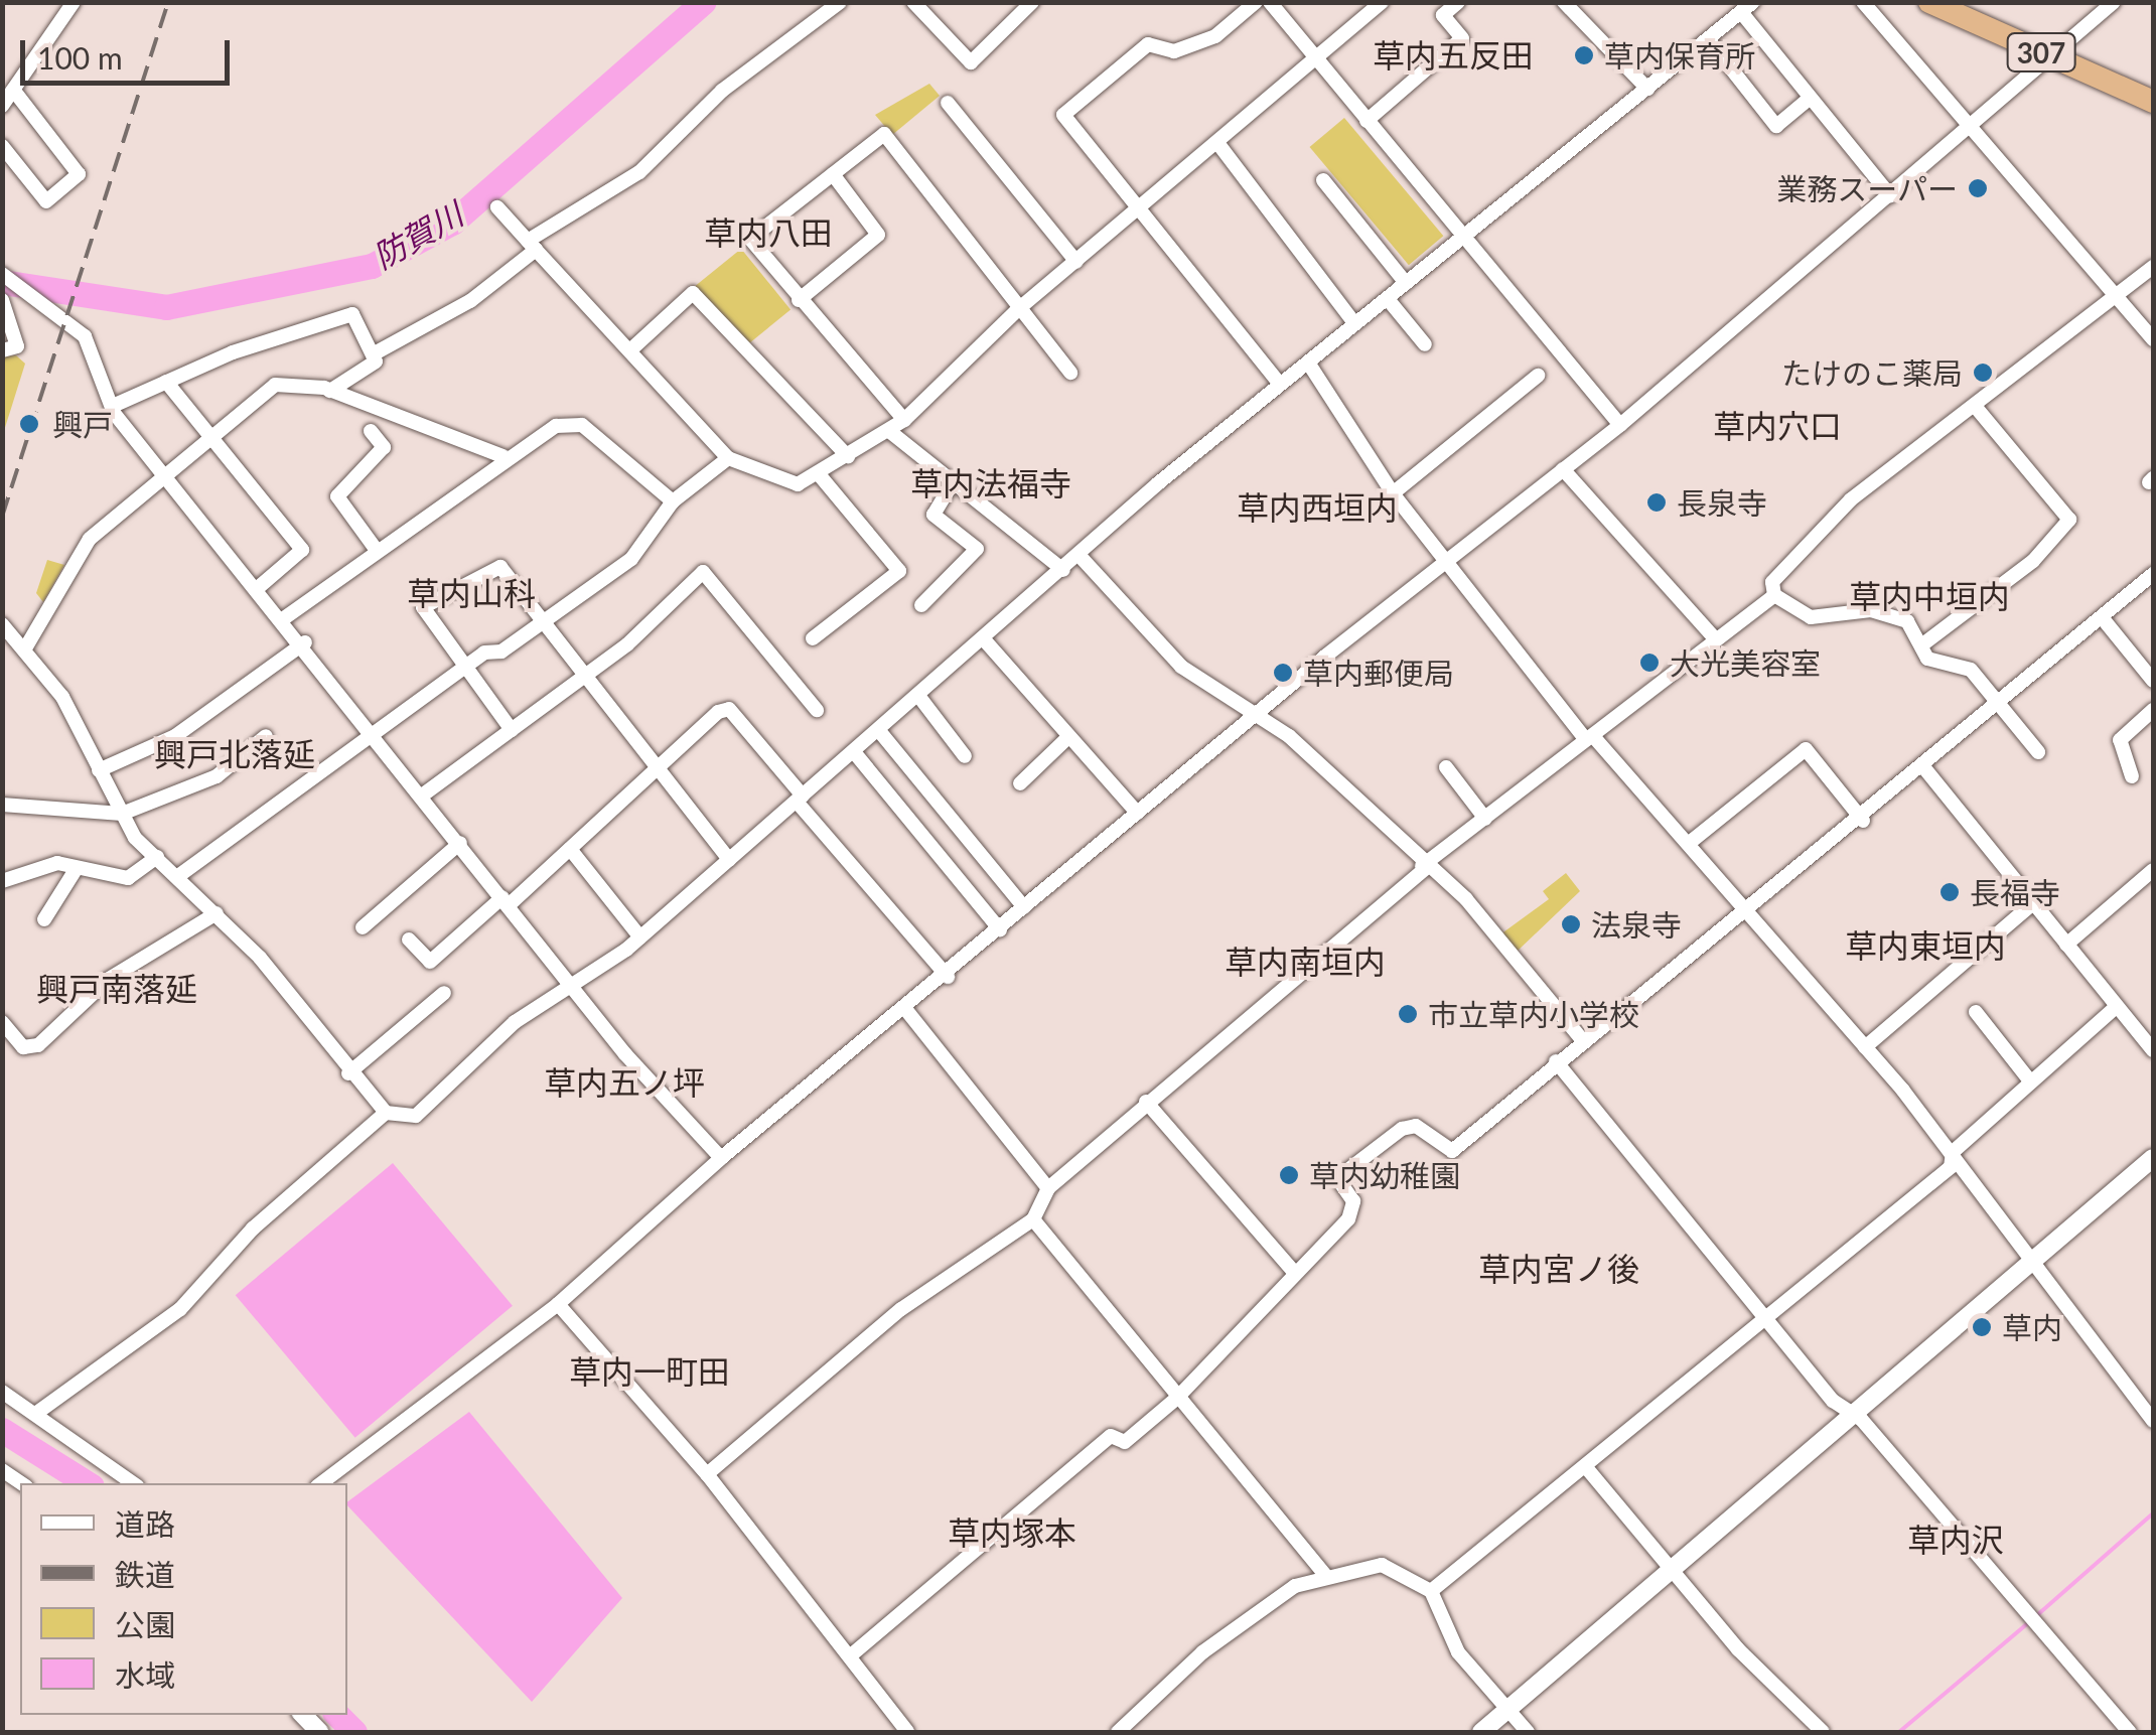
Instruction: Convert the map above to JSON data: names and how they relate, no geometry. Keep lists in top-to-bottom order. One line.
{"streets":{"highway":["307"]},"districts":["草内五反田","草内八田","草内穴口","草内法福寺","草内西垣内","草内山科","草内中垣内","興戸北落延","草内東垣内","草内南垣内","興戸南落延","草内五ノ坪","草内宮ノ後","草内一町田","草内塚本","草内沢"],"water":["防賀川"],"places":["草内保育所","業務スーパー","たけのこ薬局","興戸","長泉寺","大光美容室","草内郵便局","長福寺","法泉寺","市立草内小学校","草内幼稚園","草内"],"legend":["道路","鉄道","公園","水域"],"scale_bar":"100 m"}
